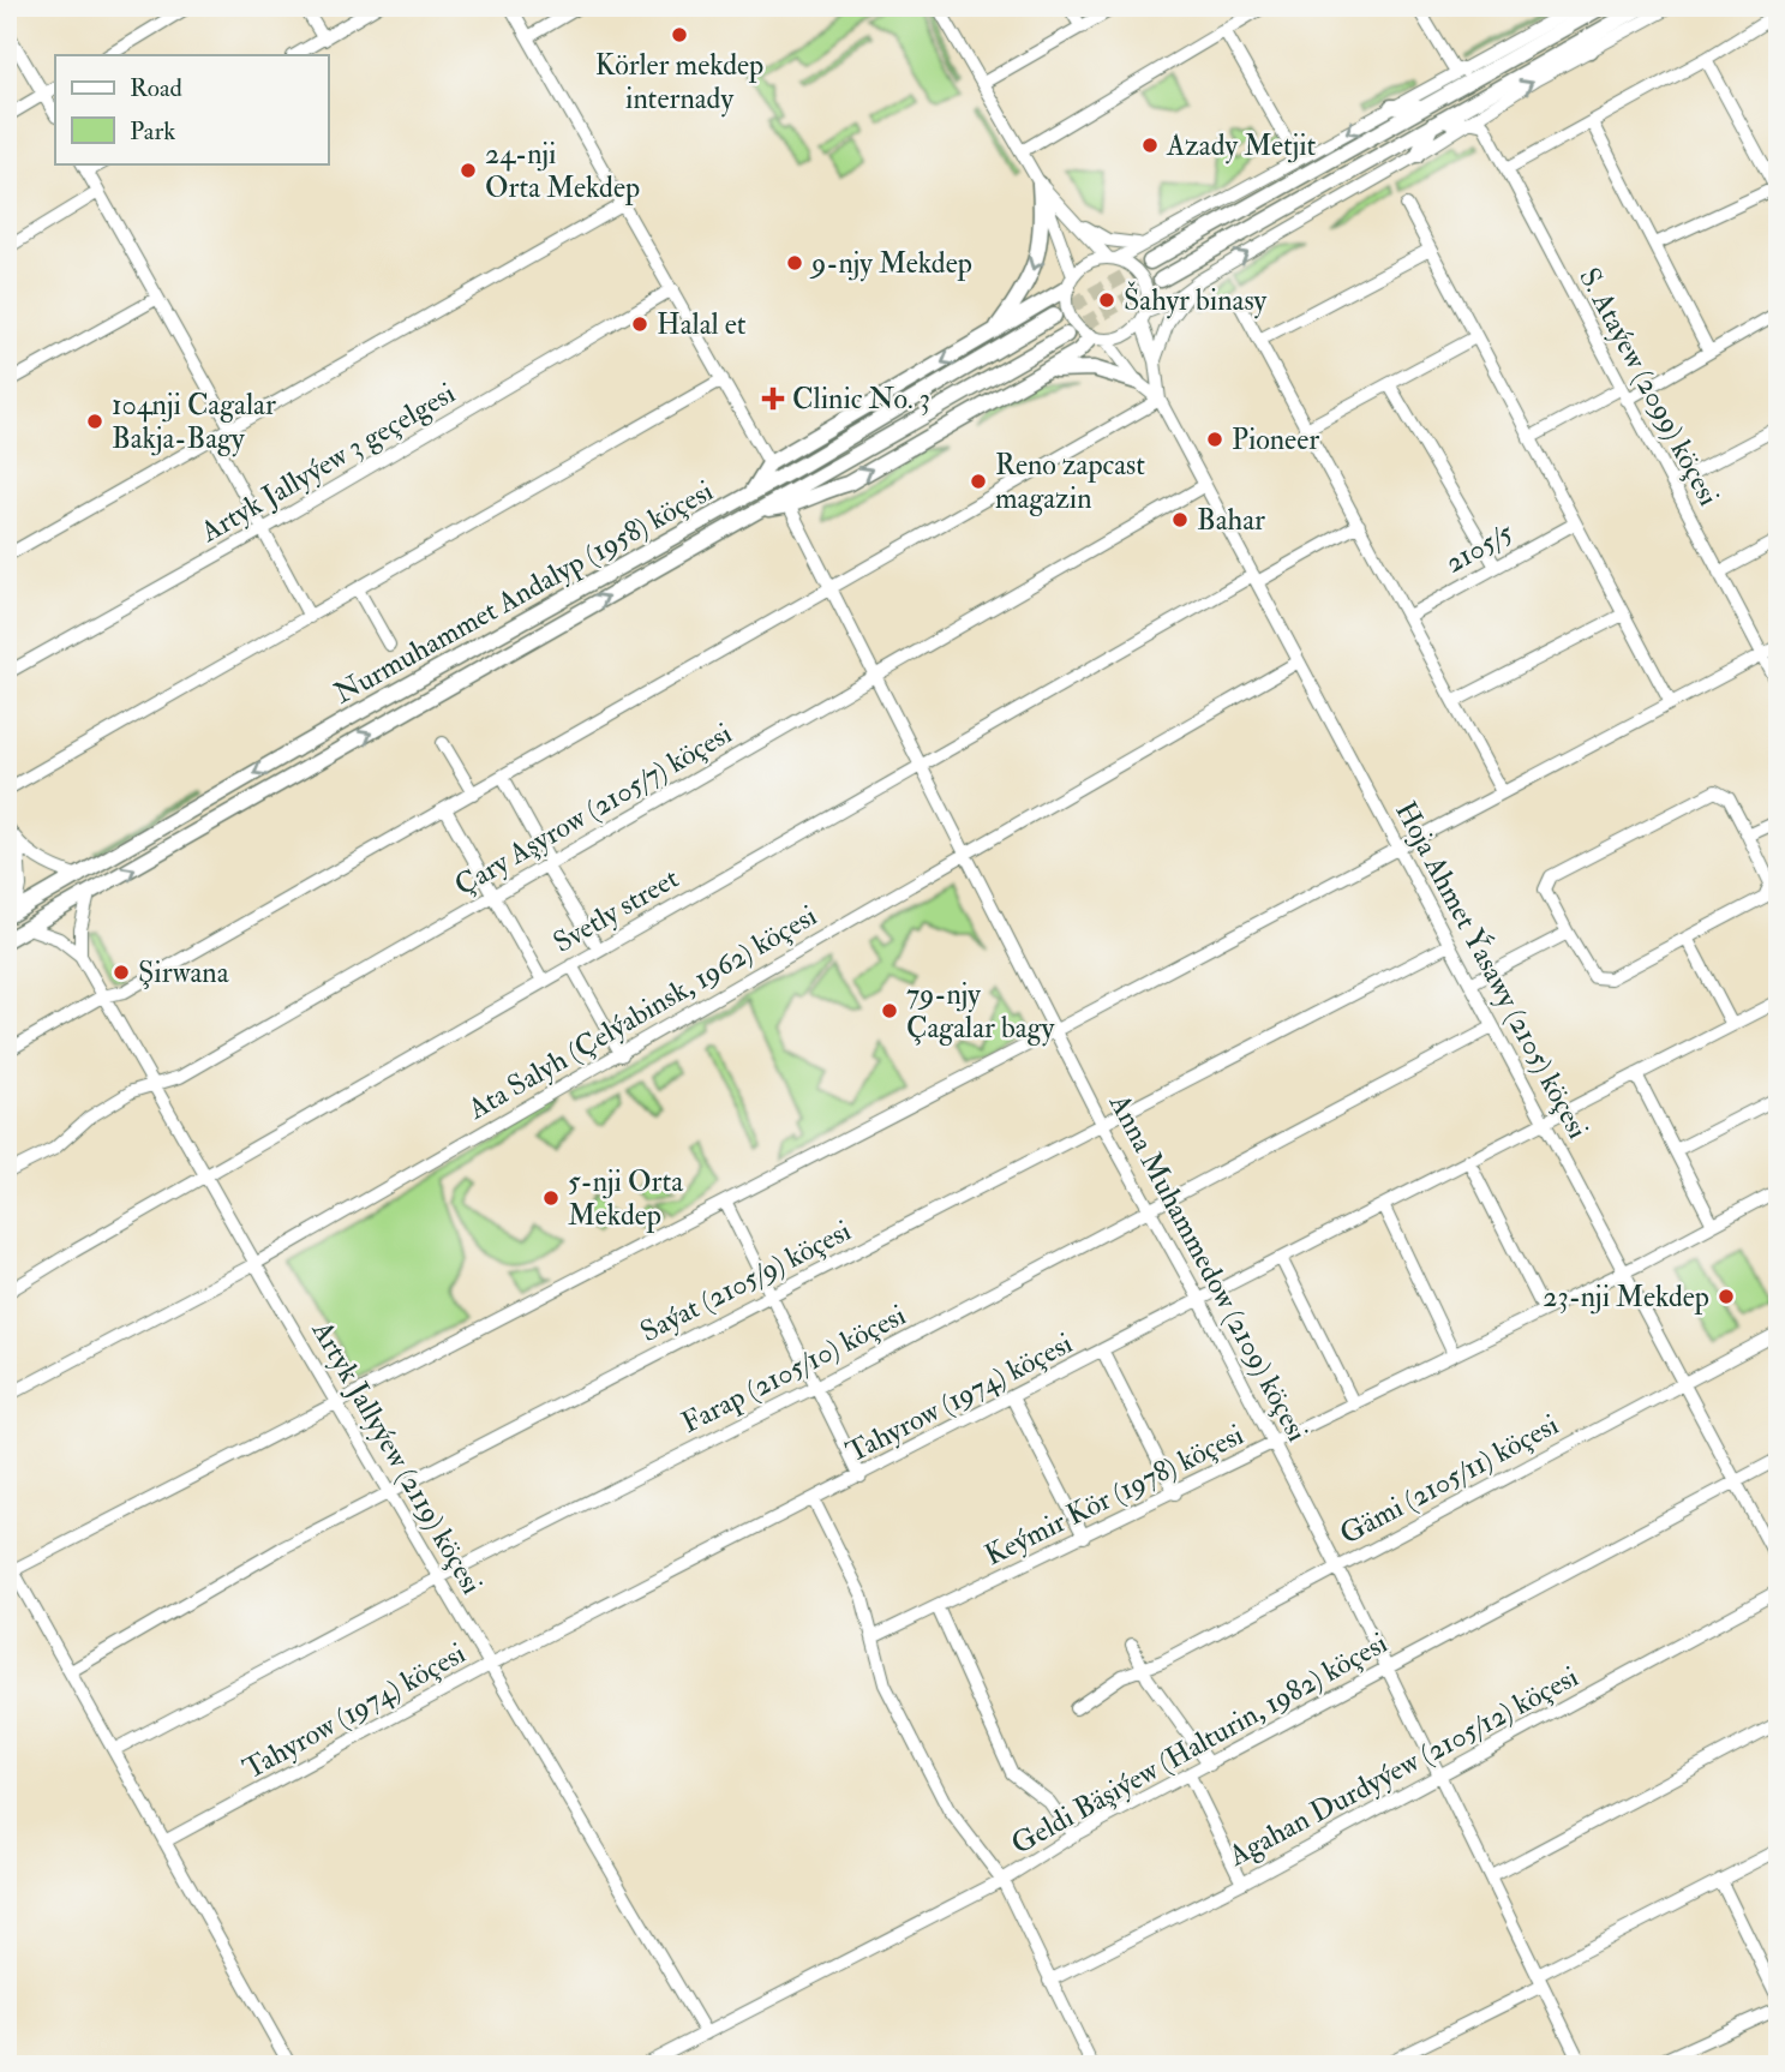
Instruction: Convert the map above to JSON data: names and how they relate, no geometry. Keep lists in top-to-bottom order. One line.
{"streets":{"main road":["Nurmuhammet Andalyp (1958) köçesi"],"street":["S. Ataýew (2099) köçesi","Artyk Jallyýew 3 geçelgesi","2105/5","Çary Aşyrow (2105/7) köçesi","Svetly street","Hoja Ahmet Ýasawy (2105) köçesi","Ata Salyh (Çelýabinsk, 1962) köçesi","Anna Muhammedow (2109) köçesi","Saýat (2105/9) köçesi","Farap (2105/10) köçesi","Tahyrow (1974) köçesi","Artyk Jallyýew (2119) köçesi","Gämi (2105/11) köçesi","Keýmir Kör (1978) köçesi","Geldi Bäşiýew (Halturin, 1982) köçesi","Agahan Durdyýew (2105/12) köçesi"]},"crossings":[["Nurmuhammet Andalyp (1958) köçesi","Anna Muhammedow (2109) köçesi"],["Çary Aşyrow (2105/7) köçesi","Hoja Ahmet Ýasawy (2105) köçesi"],["Çary Aşyrow (2105/7) köçesi","Anna Muhammedow (2109) köçesi"],["Çary Aşyrow (2105/7) köçesi","Artyk Jallyýew (2119) köçesi"],["Svetly street","Hoja Ahmet Ýasawy (2105) köçesi"],["Svetly street","Anna Muhammedow (2109) köçesi"],["Svetly street","Artyk Jallyýew (2119) köçesi"],["Hoja Ahmet Ýasawy (2105) köçesi","Ata Salyh (Çelýabinsk, 1962) köçesi"],["Hoja Ahmet Ýasawy (2105) köçesi","Saýat (2105/9) köçesi"],["Hoja Ahmet Ýasawy (2105) köçesi","Farap (2105/10) köçesi"],["Hoja Ahmet Ýasawy (2105) köçesi","Tahyrow (1974) köçesi"],["Hoja Ahmet Ýasawy (2105) köçesi","Gämi (2105/11) köçesi"],["Hoja Ahmet Ýasawy (2105) köçesi","Keýmir Kör (1978) köçesi"],["Hoja Ahmet Ýasawy (2105) köçesi","Geldi Bäşiýew (Halturin, 1982) köçesi"],["Ata Salyh (Çelýabinsk, 1962) köçesi","Anna Muhammedow (2109) köçesi"],["Ata Salyh (Çelýabinsk, 1962) köçesi","Artyk Jallyýew (2119) köçesi"],["Anna Muhammedow (2109) köçesi","Saýat (2105/9) köçesi"],["Anna Muhammedow (2109) köçesi","Farap (2105/10) köçesi"],["Anna Muhammedow (2109) köçesi","Tahyrow (1974) köçesi"],["Anna Muhammedow (2109) köçesi","Gämi (2105/11) köçesi"],["Anna Muhammedow (2109) köçesi","Keýmir Kör (1978) köçesi"],["Anna Muhammedow (2109) köçesi","Geldi Bäşiýew (Halturin, 1982) köçesi"],["Anna Muhammedow (2109) köçesi","Agahan Durdyýew (2105/12) köçesi"],["Saýat (2105/9) köçesi","Artyk Jallyýew (2119) köçesi"],["Farap (2105/10) köçesi","Artyk Jallyýew (2119) köçesi"],["Tahyrow (1974) köçesi","Artyk Jallyýew (2119) köçesi"],["Artyk Jallyýew (2119) köçesi","Geldi Bäşiýew (Halturin, 1982) köçesi"]],"places":{"other":["Körler mekdep internady","Azady Metjit","24-nji Orta Mekdep","9-njy Mekdep","Šahyr binasy","Halal et","104nji Cagalar Bakja-Bagy","Pioneer","Reno zapcast magazin","Bahar","Şirwana","79-njy Çagalar bagy","5-nji Orta Mekdep","23-nji Mekdep"],"health":["Clinic No. 3"]},"legend":["Road","Park"]}
